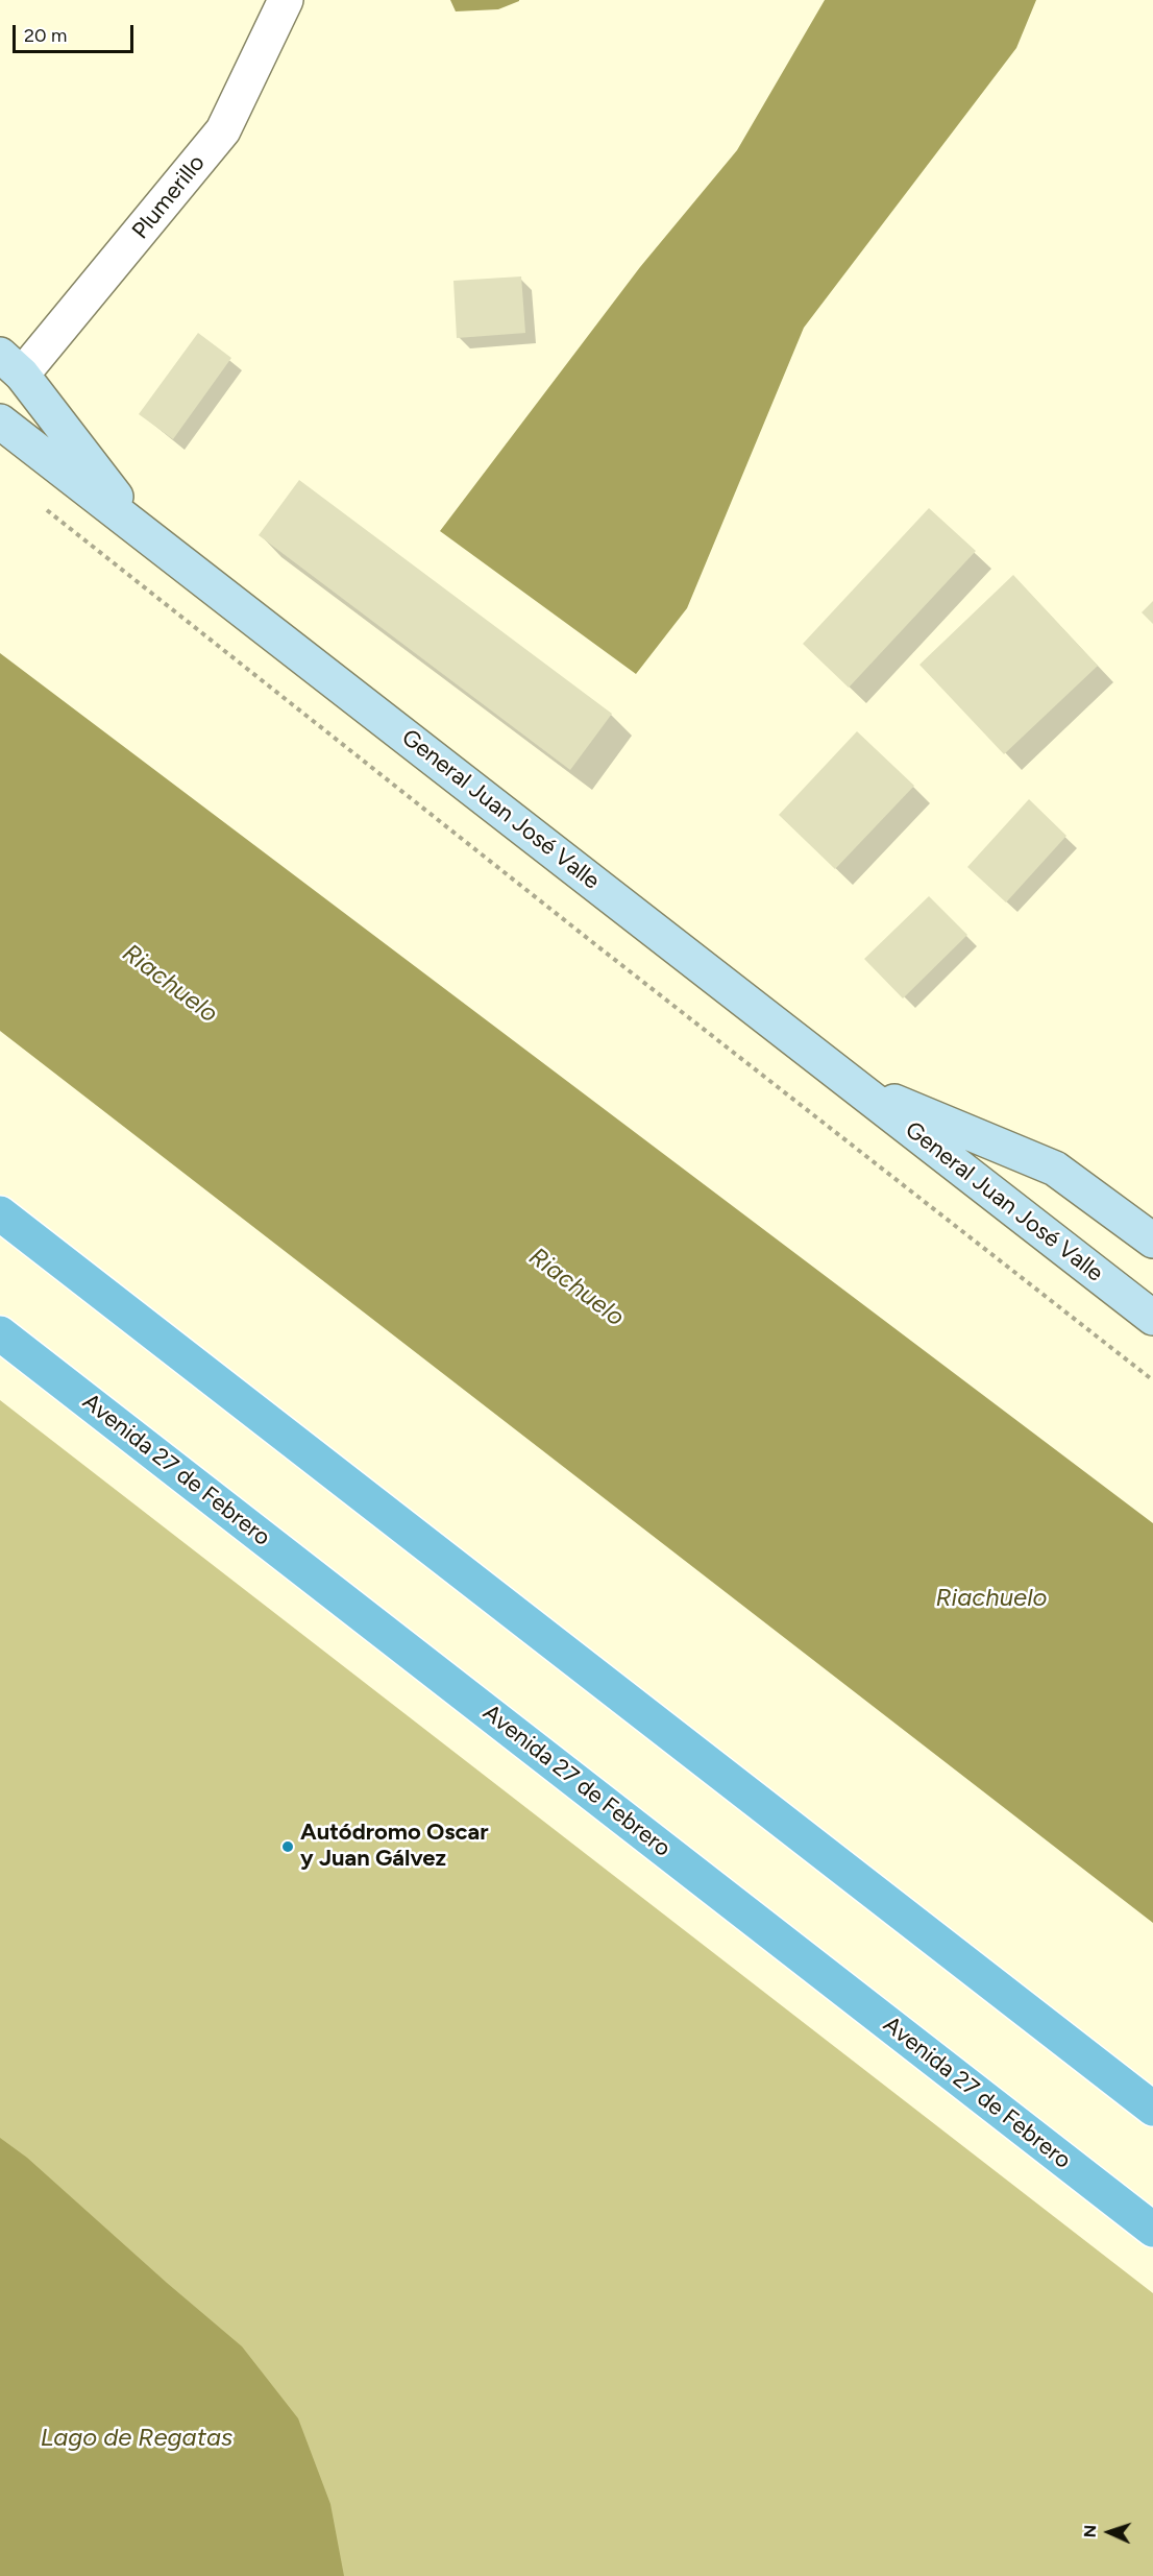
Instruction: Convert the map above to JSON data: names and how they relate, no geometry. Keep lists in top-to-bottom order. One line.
{"streets":{"main road":["General Juan José Valle","Avenida 27 de Febrero"],"street":["Plumerillo"]},"crossings":[["Plumerillo","General Juan José Valle"]],"water":["Riachuelo","Lago de Regatas"],"places":["Autódromo Oscar y Juan Gálvez"],"scale_bar":"20 m","north":"left"}
